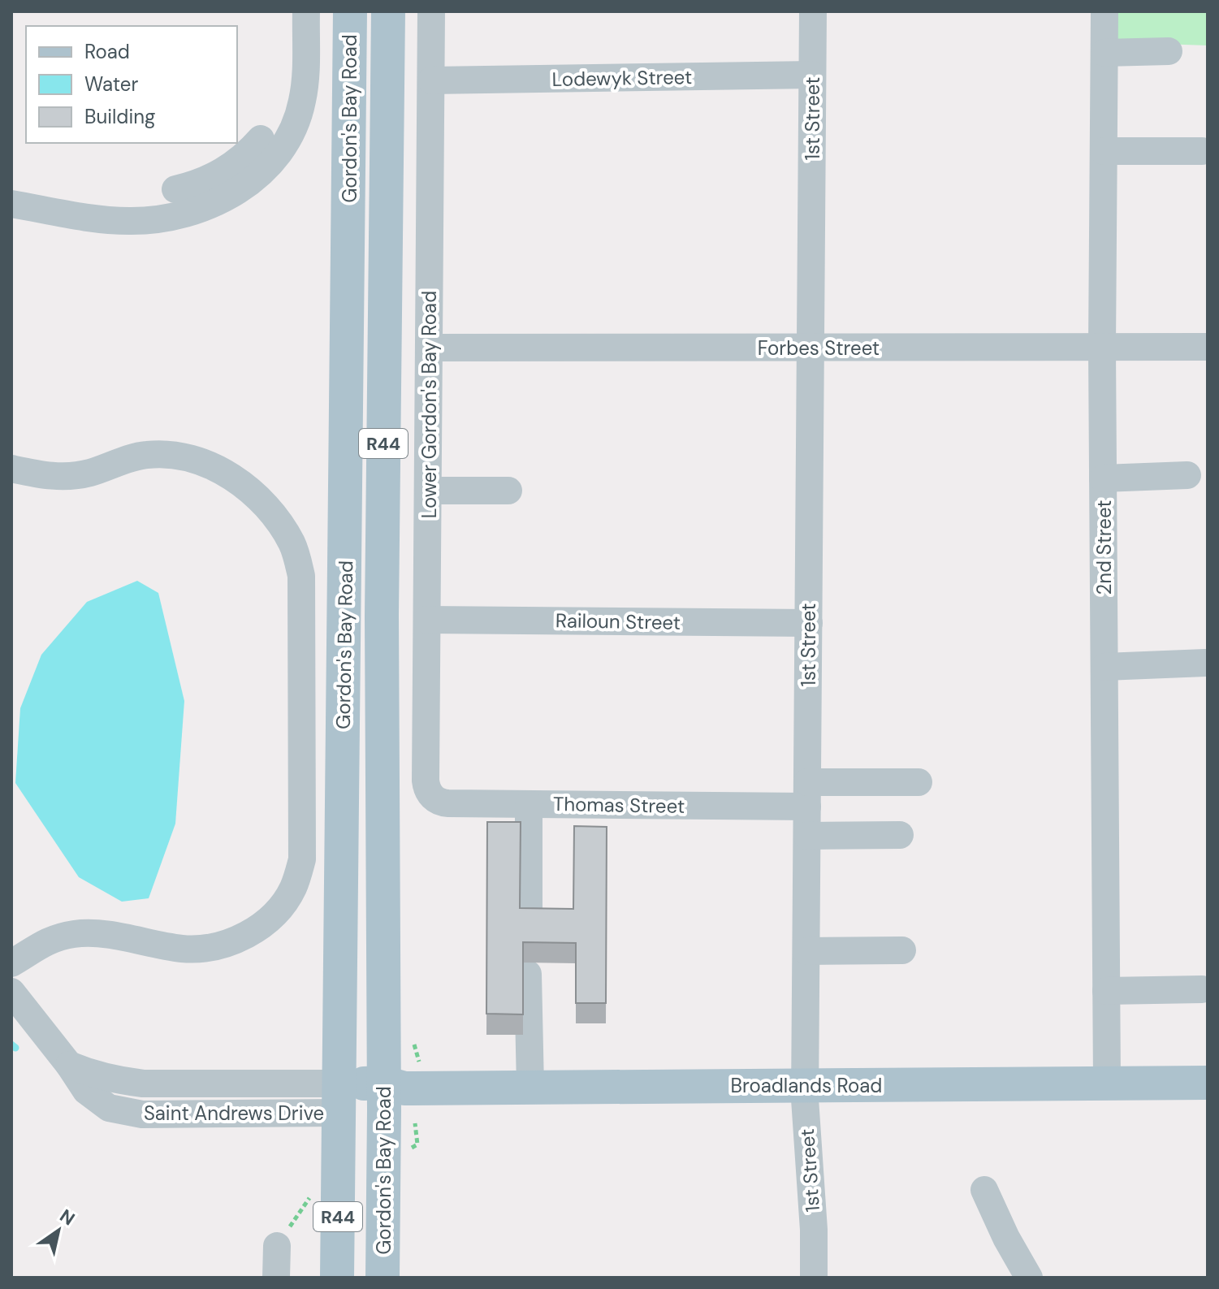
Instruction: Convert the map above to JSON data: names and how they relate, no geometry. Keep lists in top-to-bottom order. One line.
{"streets":{"main road":["Gordon's Bay Road","R44","Broadlands Road"],"street":["Lodewyk Street","1st Street","Forbes Street","Lower Gordon's Bay Road","2nd Street","Railoun Street","Thomas Street","Saint Andrews Drive"]},"crossings":[["Lodewyk Street","1st Street"],["Lodewyk Street","Lower Gordon's Bay Road"],["Gordon's Bay Road","Broadlands Road"],["Gordon's Bay Road","Saint Andrews Drive"],["1st Street","Forbes Street"],["1st Street","Railoun Street"],["1st Street","Thomas Street"],["1st Street","Broadlands Road"],["Forbes Street","Lower Gordon's Bay Road"],["Forbes Street","2nd Street"],["Lower Gordon's Bay Road","Railoun Street"],["Lower Gordon's Bay Road","Thomas Street"],["2nd Street","Broadlands Road"],["Broadlands Road","Saint Andrews Drive"]],"legend":["Road","Water","Building"],"north":"top right"}
